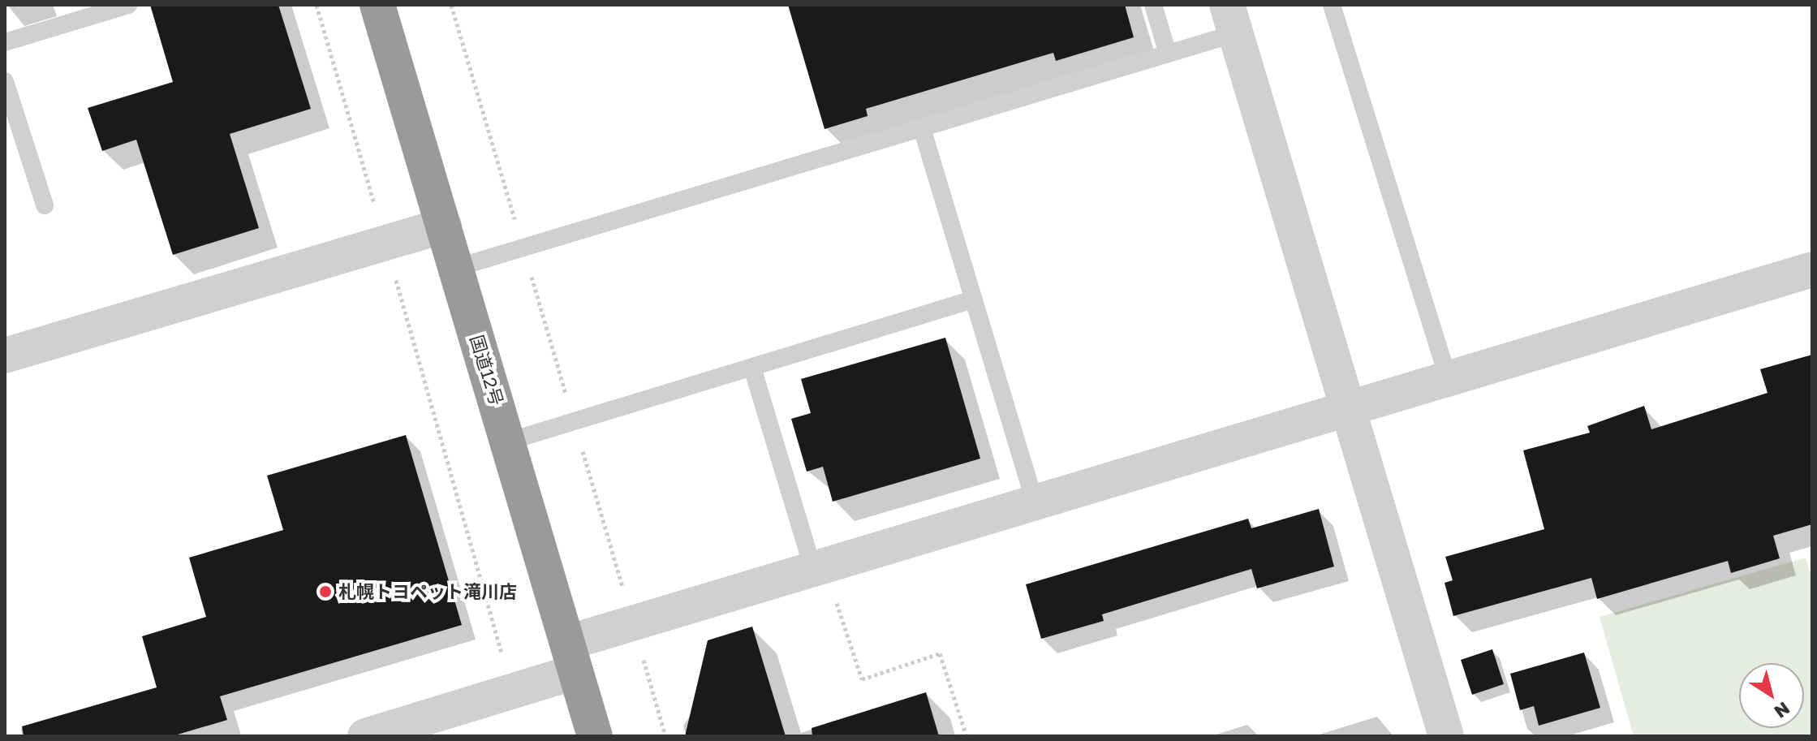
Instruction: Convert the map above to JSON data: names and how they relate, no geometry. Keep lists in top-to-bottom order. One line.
{"streets":{"highway":["国道12号"]},"places":["札幌トヨペット滝川店"],"north":"bottom right"}
